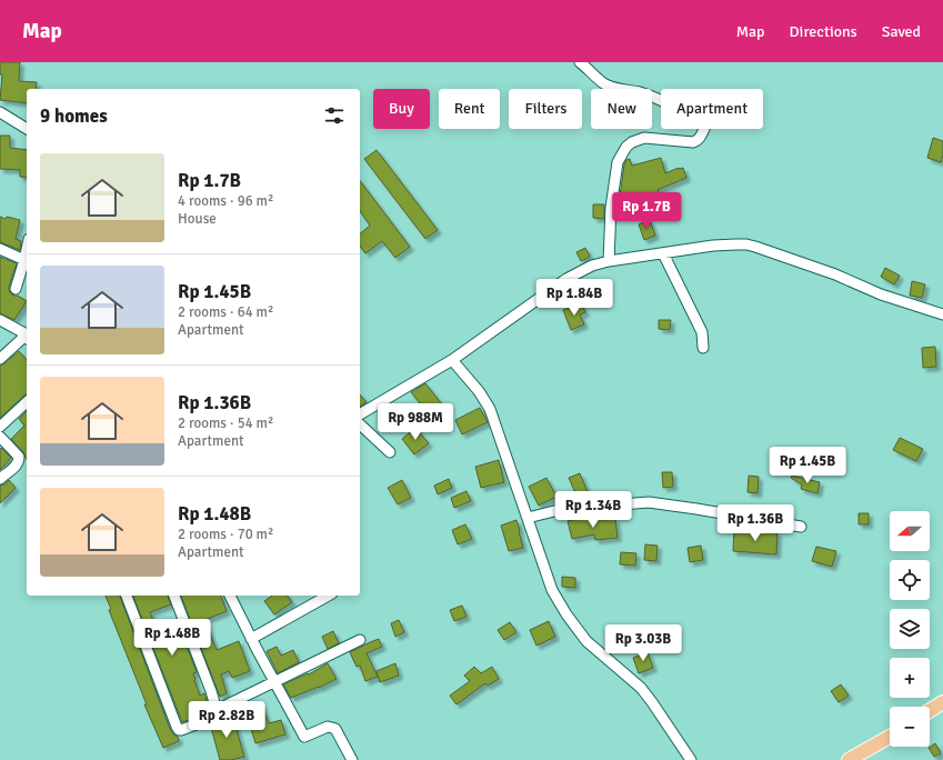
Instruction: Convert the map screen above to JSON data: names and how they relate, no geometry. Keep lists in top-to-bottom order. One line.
{"north":"left","page":{"header":"Map","nav":["Map","Directions","Saved"],"chip":["Buy","Rent","Filters","New","Apartment"],"heading":"9 homes","list":[{"name":"Rp 1.7B","note":"4 rooms · 96 m² · House"},{"name":"Rp 1.45B","note":"2 rooms · 64 m² · Apartment"},{"name":"Rp 1.36B","note":"2 rooms · 54 m² · Apartment"},{"name":"Rp 1.48B","note":"2 rooms · 70 m² · Apartment"}],"price":["Rp 1.7B","Rp 1.84B","Rp 988M","Rp 1.45B","Rp 1.34B","Rp 1.36B","Rp 1.48B","Rp 3.03B","Rp 2.82B"],"map_buttons":["+","−"]}}
